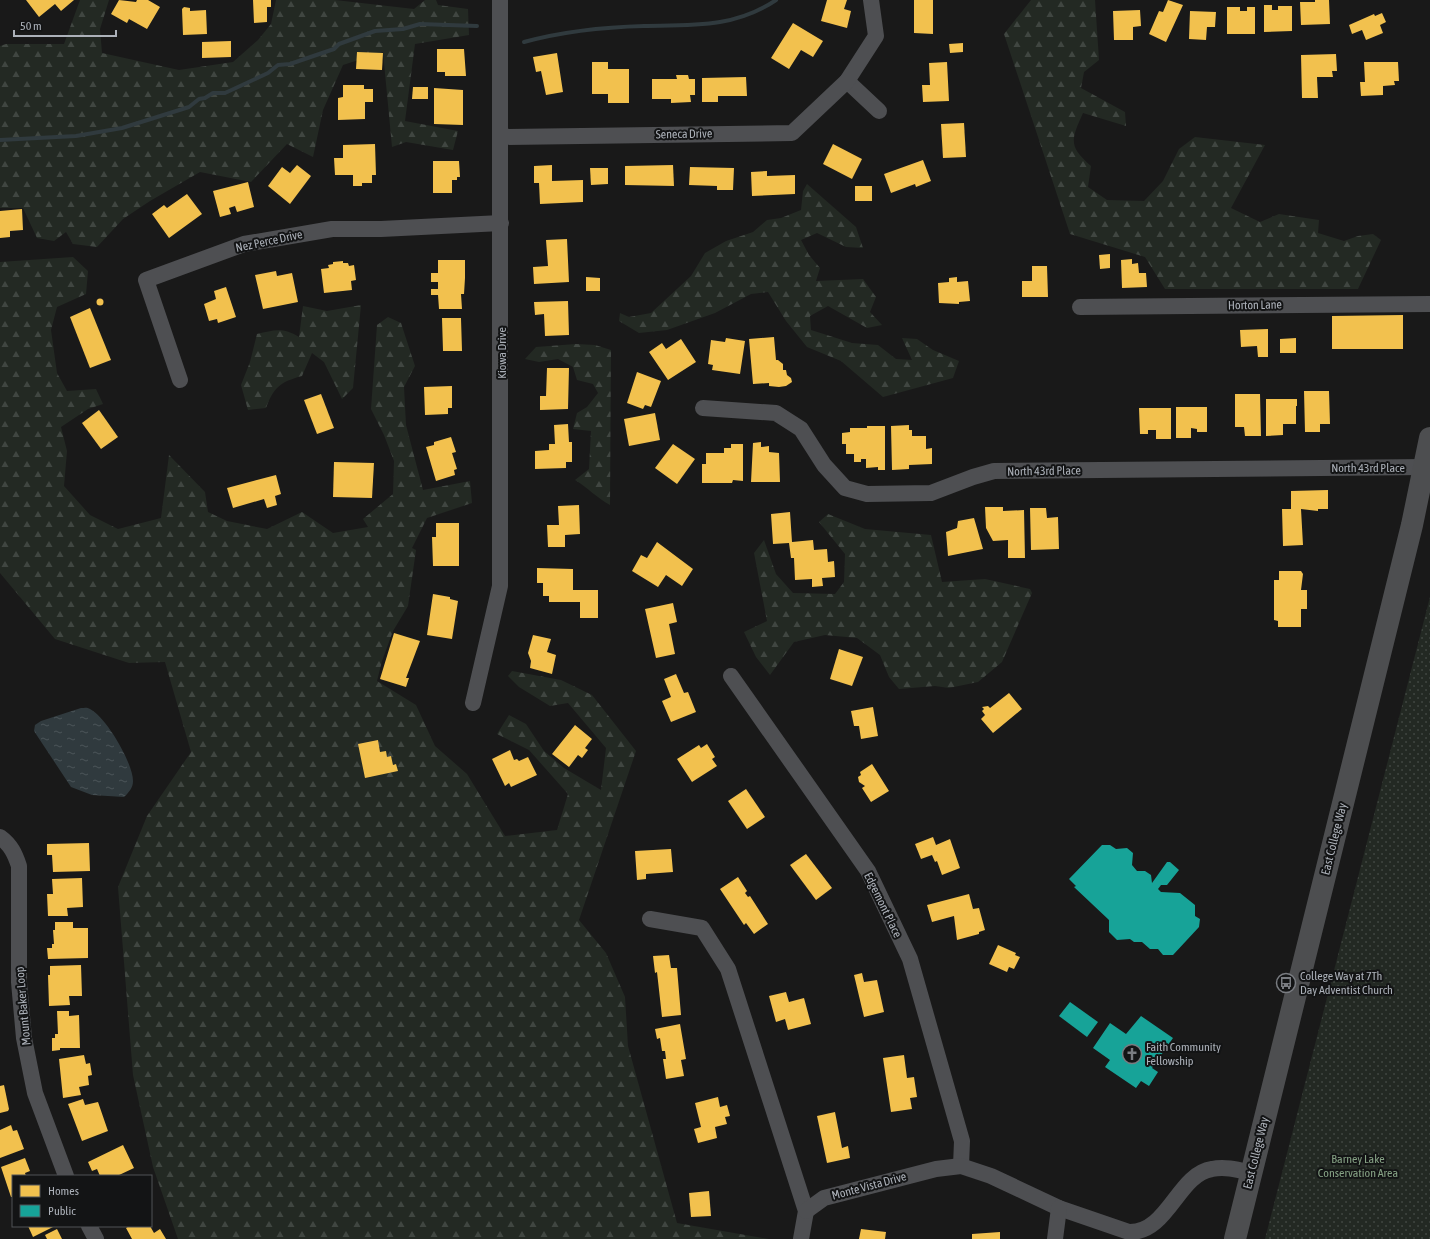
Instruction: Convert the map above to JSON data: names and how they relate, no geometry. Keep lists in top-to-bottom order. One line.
{"streets":{"main road":["East College Way"],"street":["Seneca Drive","Nez Perce Drive","Horton Lane","Kiowa Drive","North 43rd Place","Edgemont Place","Mount Baker Loop","Monte Vista Drive"]},"crossings":[["Seneca Drive","Kiowa Drive"],["Nez Perce Drive","Kiowa Drive"],["North 43rd Place","East College Way"],["East College Way","Monte Vista Drive"],["Edgemont Place","Monte Vista Drive"]],"parks":["Barney Lake Conservation Area"],"places":{"bus stop":["College Way at 7Th Day Adventist Church"],"church":["Faith Community Fellowship"]},"legend":["Homes","Public"],"scale_bar":"50 m"}
